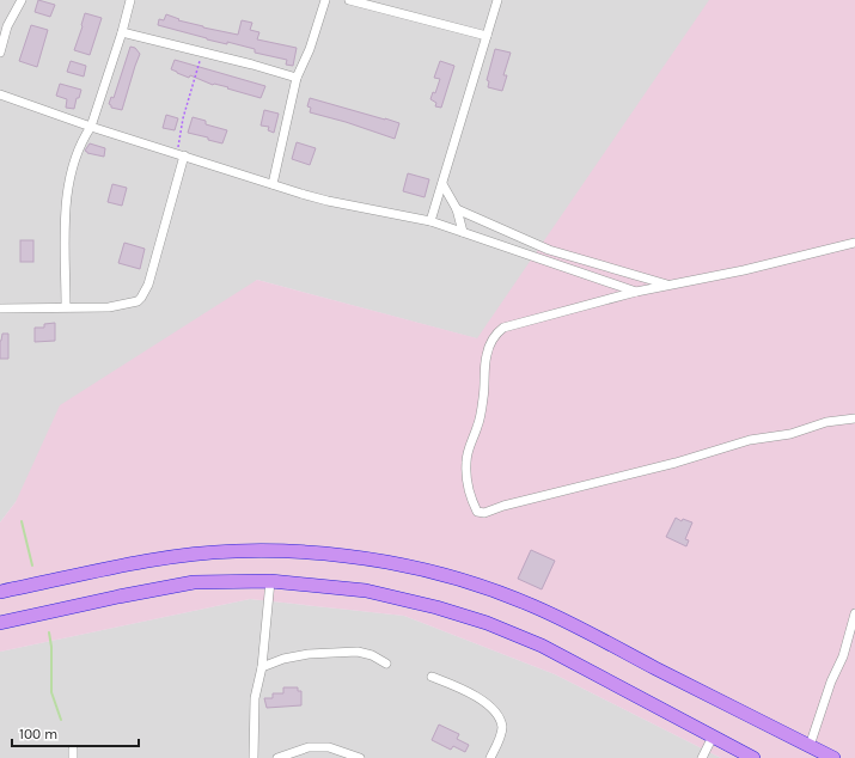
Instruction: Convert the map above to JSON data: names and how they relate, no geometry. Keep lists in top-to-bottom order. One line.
{"scale_bar":"100 m"}
